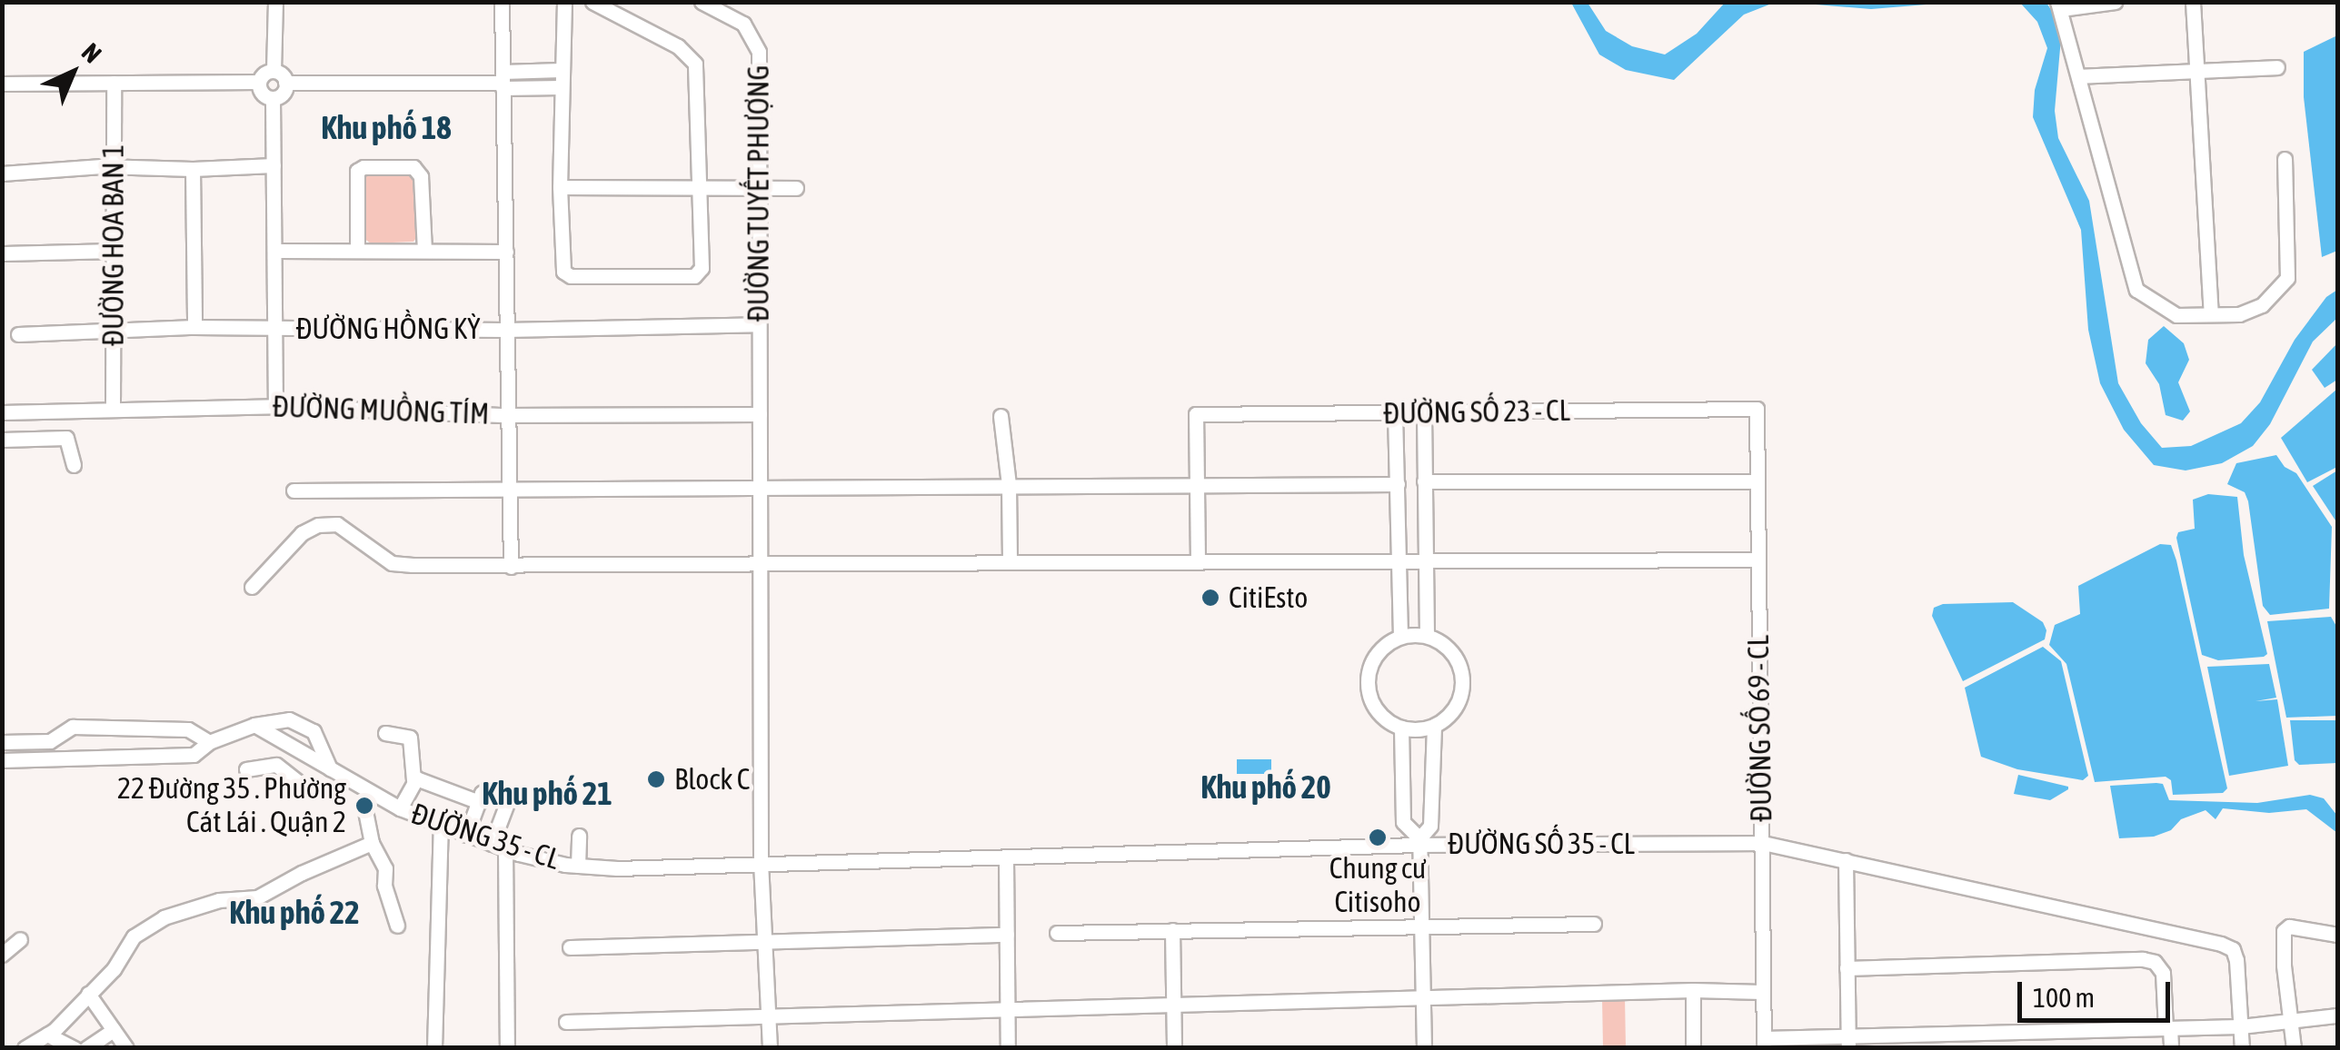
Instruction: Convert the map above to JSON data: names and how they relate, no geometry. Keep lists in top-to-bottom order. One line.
{"streets":{"street":["ĐƯỜNG TUYẾT PHƯỢNG","ĐƯỜNG HOA BAN 1","ĐƯỜNG HỒNG KỲ","ĐƯỜNG MUỒNG TÍM","ĐƯỜNG SỐ 23 - CL","ĐƯỜNG SỐ 69 - CL","ĐƯỜNG 35 - CL","ĐƯỜNG SỐ 35 - CL"]},"crossings":[["ĐƯỜNG TUYẾT PHƯỢNG","ĐƯỜNG HỒNG KỲ"],["ĐƯỜNG TUYẾT PHƯỢNG","ĐƯỜNG MUỒNG TÍM"],["ĐƯỜNG TUYẾT PHƯỢNG","ĐƯỜNG 35 - CL"],["ĐƯỜNG TUYẾT PHƯỢNG","ĐƯỜNG SỐ 35 - CL"],["ĐƯỜNG HOA BAN 1","ĐƯỜNG HỒNG KỲ"],["ĐƯỜNG HOA BAN 1","ĐƯỜNG MUỒNG TÍM"],["ĐƯỜNG SỐ 23 - CL","ĐƯỜNG SỐ 69 - CL"],["ĐƯỜNG SỐ 69 - CL","ĐƯỜNG SỐ 35 - CL"],["ĐƯỜNG 35 - CL","ĐƯỜNG SỐ 35 - CL"]],"districts":["Khu phố 18","Khu phố 20","Khu phố 21","Khu phố 22"],"places":["CitiEsto","Block C","22 Đường 35 . Phường Cát Lái . Quận 2","Chung cư Citisoho"],"scale_bar":"100 m","north":"top right"}
